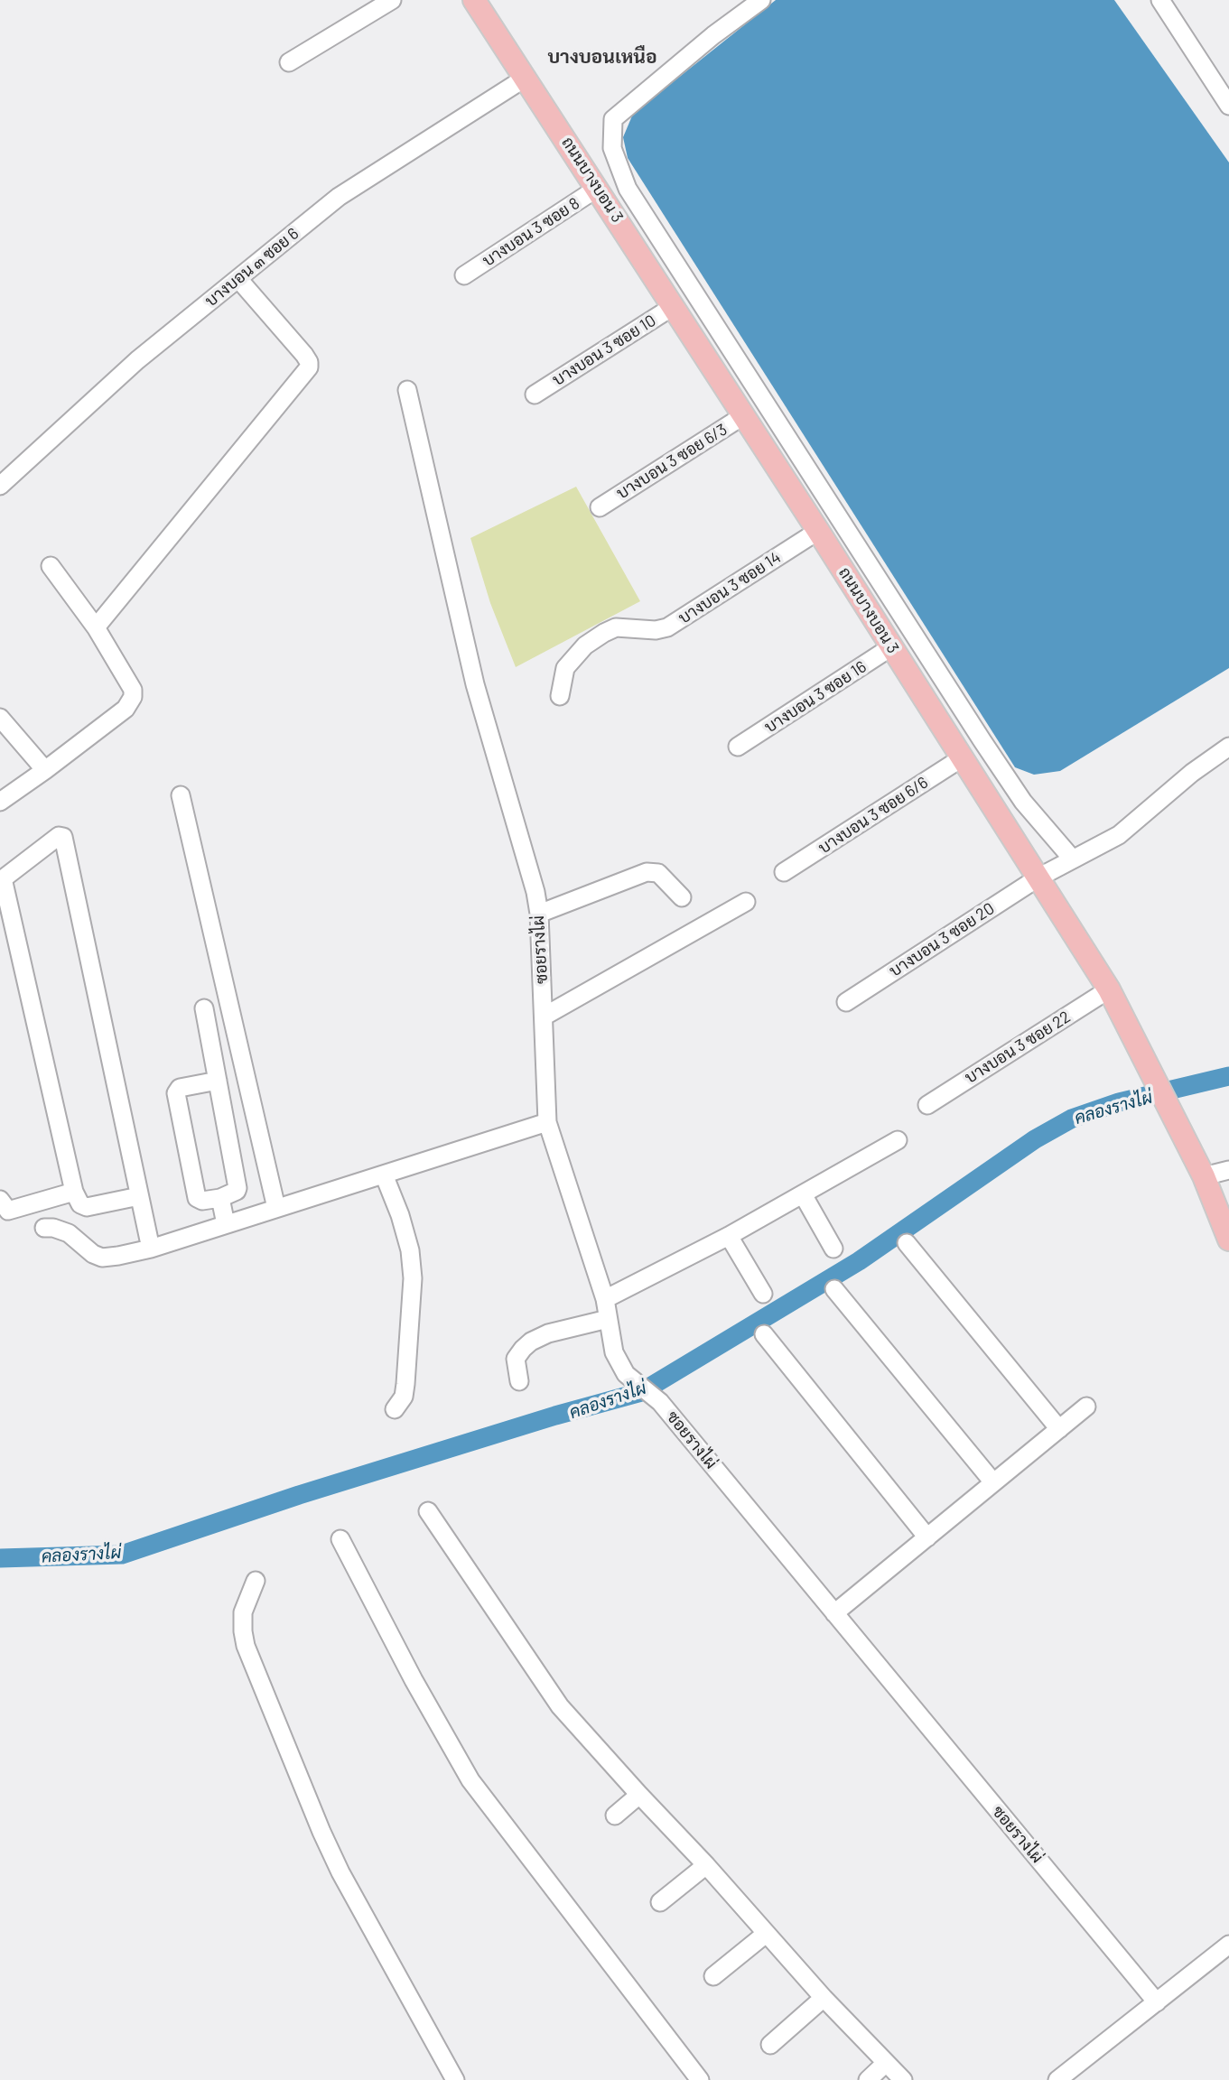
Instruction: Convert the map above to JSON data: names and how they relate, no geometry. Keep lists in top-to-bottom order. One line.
{"streets":{"main road":["ถนนบางบอน 3"],"street":["บางบอน 3 ซอย 8","บางบอน ๓ ซอย 6","บางบอน 3 ซอย 10","บางบอน 3 ซอย 6/3","บางบอน 3 ซอย 14","บางบอน 3 ซอย 16","บางบอน 3 ซอย 6/6","บางบอน 3 ซอย 20","ซอยรางไผ่","บางบอน 3 ซอย 22"]},"crossings":[["ถนนบางบอน 3","บางบอน 3 ซอย 8"],["ถนนบางบอน 3","บางบอน ๓ ซอย 6"],["ถนนบางบอน 3","บางบอน 3 ซอย 10"],["ถนนบางบอน 3","บางบอน 3 ซอย 6/3"],["ถนนบางบอน 3","บางบอน 3 ซอย 14"],["ถนนบางบอน 3","บางบอน 3 ซอย 16"],["ถนนบางบอน 3","บางบอน 3 ซอย 6/6"],["ถนนบางบอน 3","บางบอน 3 ซอย 20"],["ถนนบางบอน 3","บางบอน 3 ซอย 22"]],"districts":["บางบอนเหนือ"],"water":["คลองรางไผ่"]}
